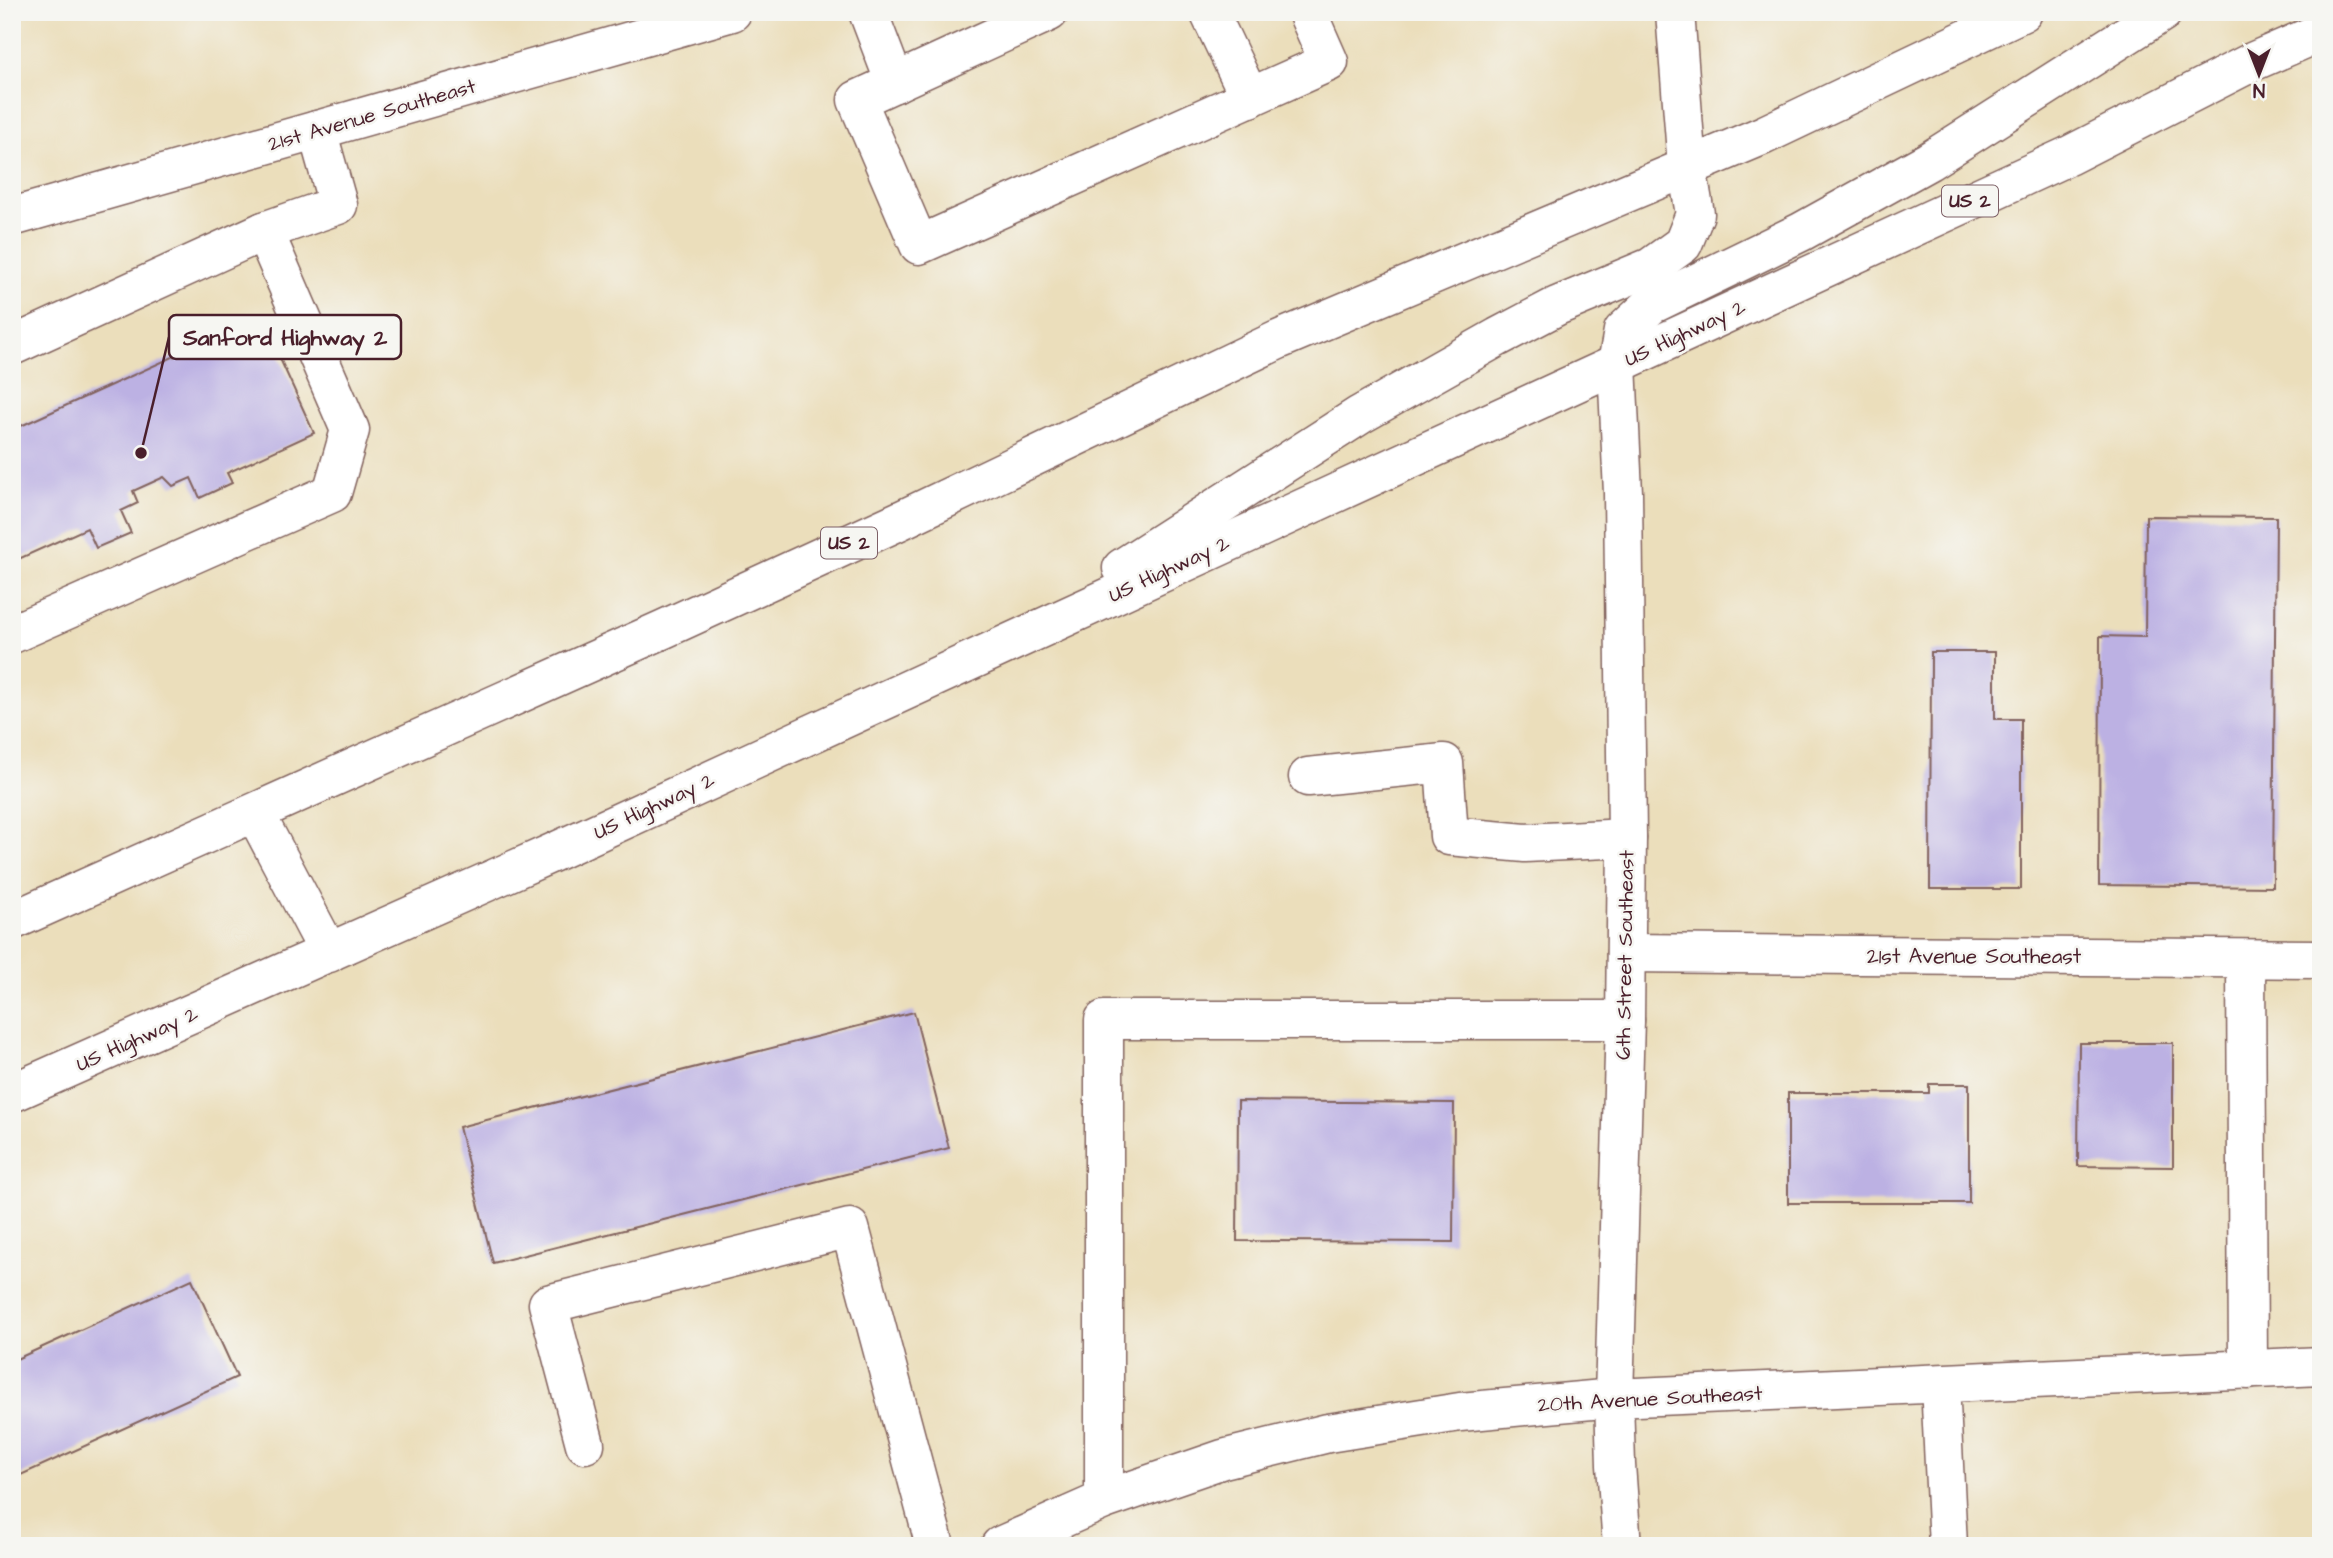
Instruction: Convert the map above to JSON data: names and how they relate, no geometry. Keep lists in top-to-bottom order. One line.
{"streets":{"main road":["21st Avenue Southeast","US 2","US Highway 2","6th Street Southeast","20th Avenue Southeast"]},"crossings":[["21st Avenue Southeast","6th Street Southeast"],["US Highway 2","6th Street Southeast"],["6th Street Southeast","20th Avenue Southeast"]],"places":["Sanford Highway 2"],"north":"bottom"}
